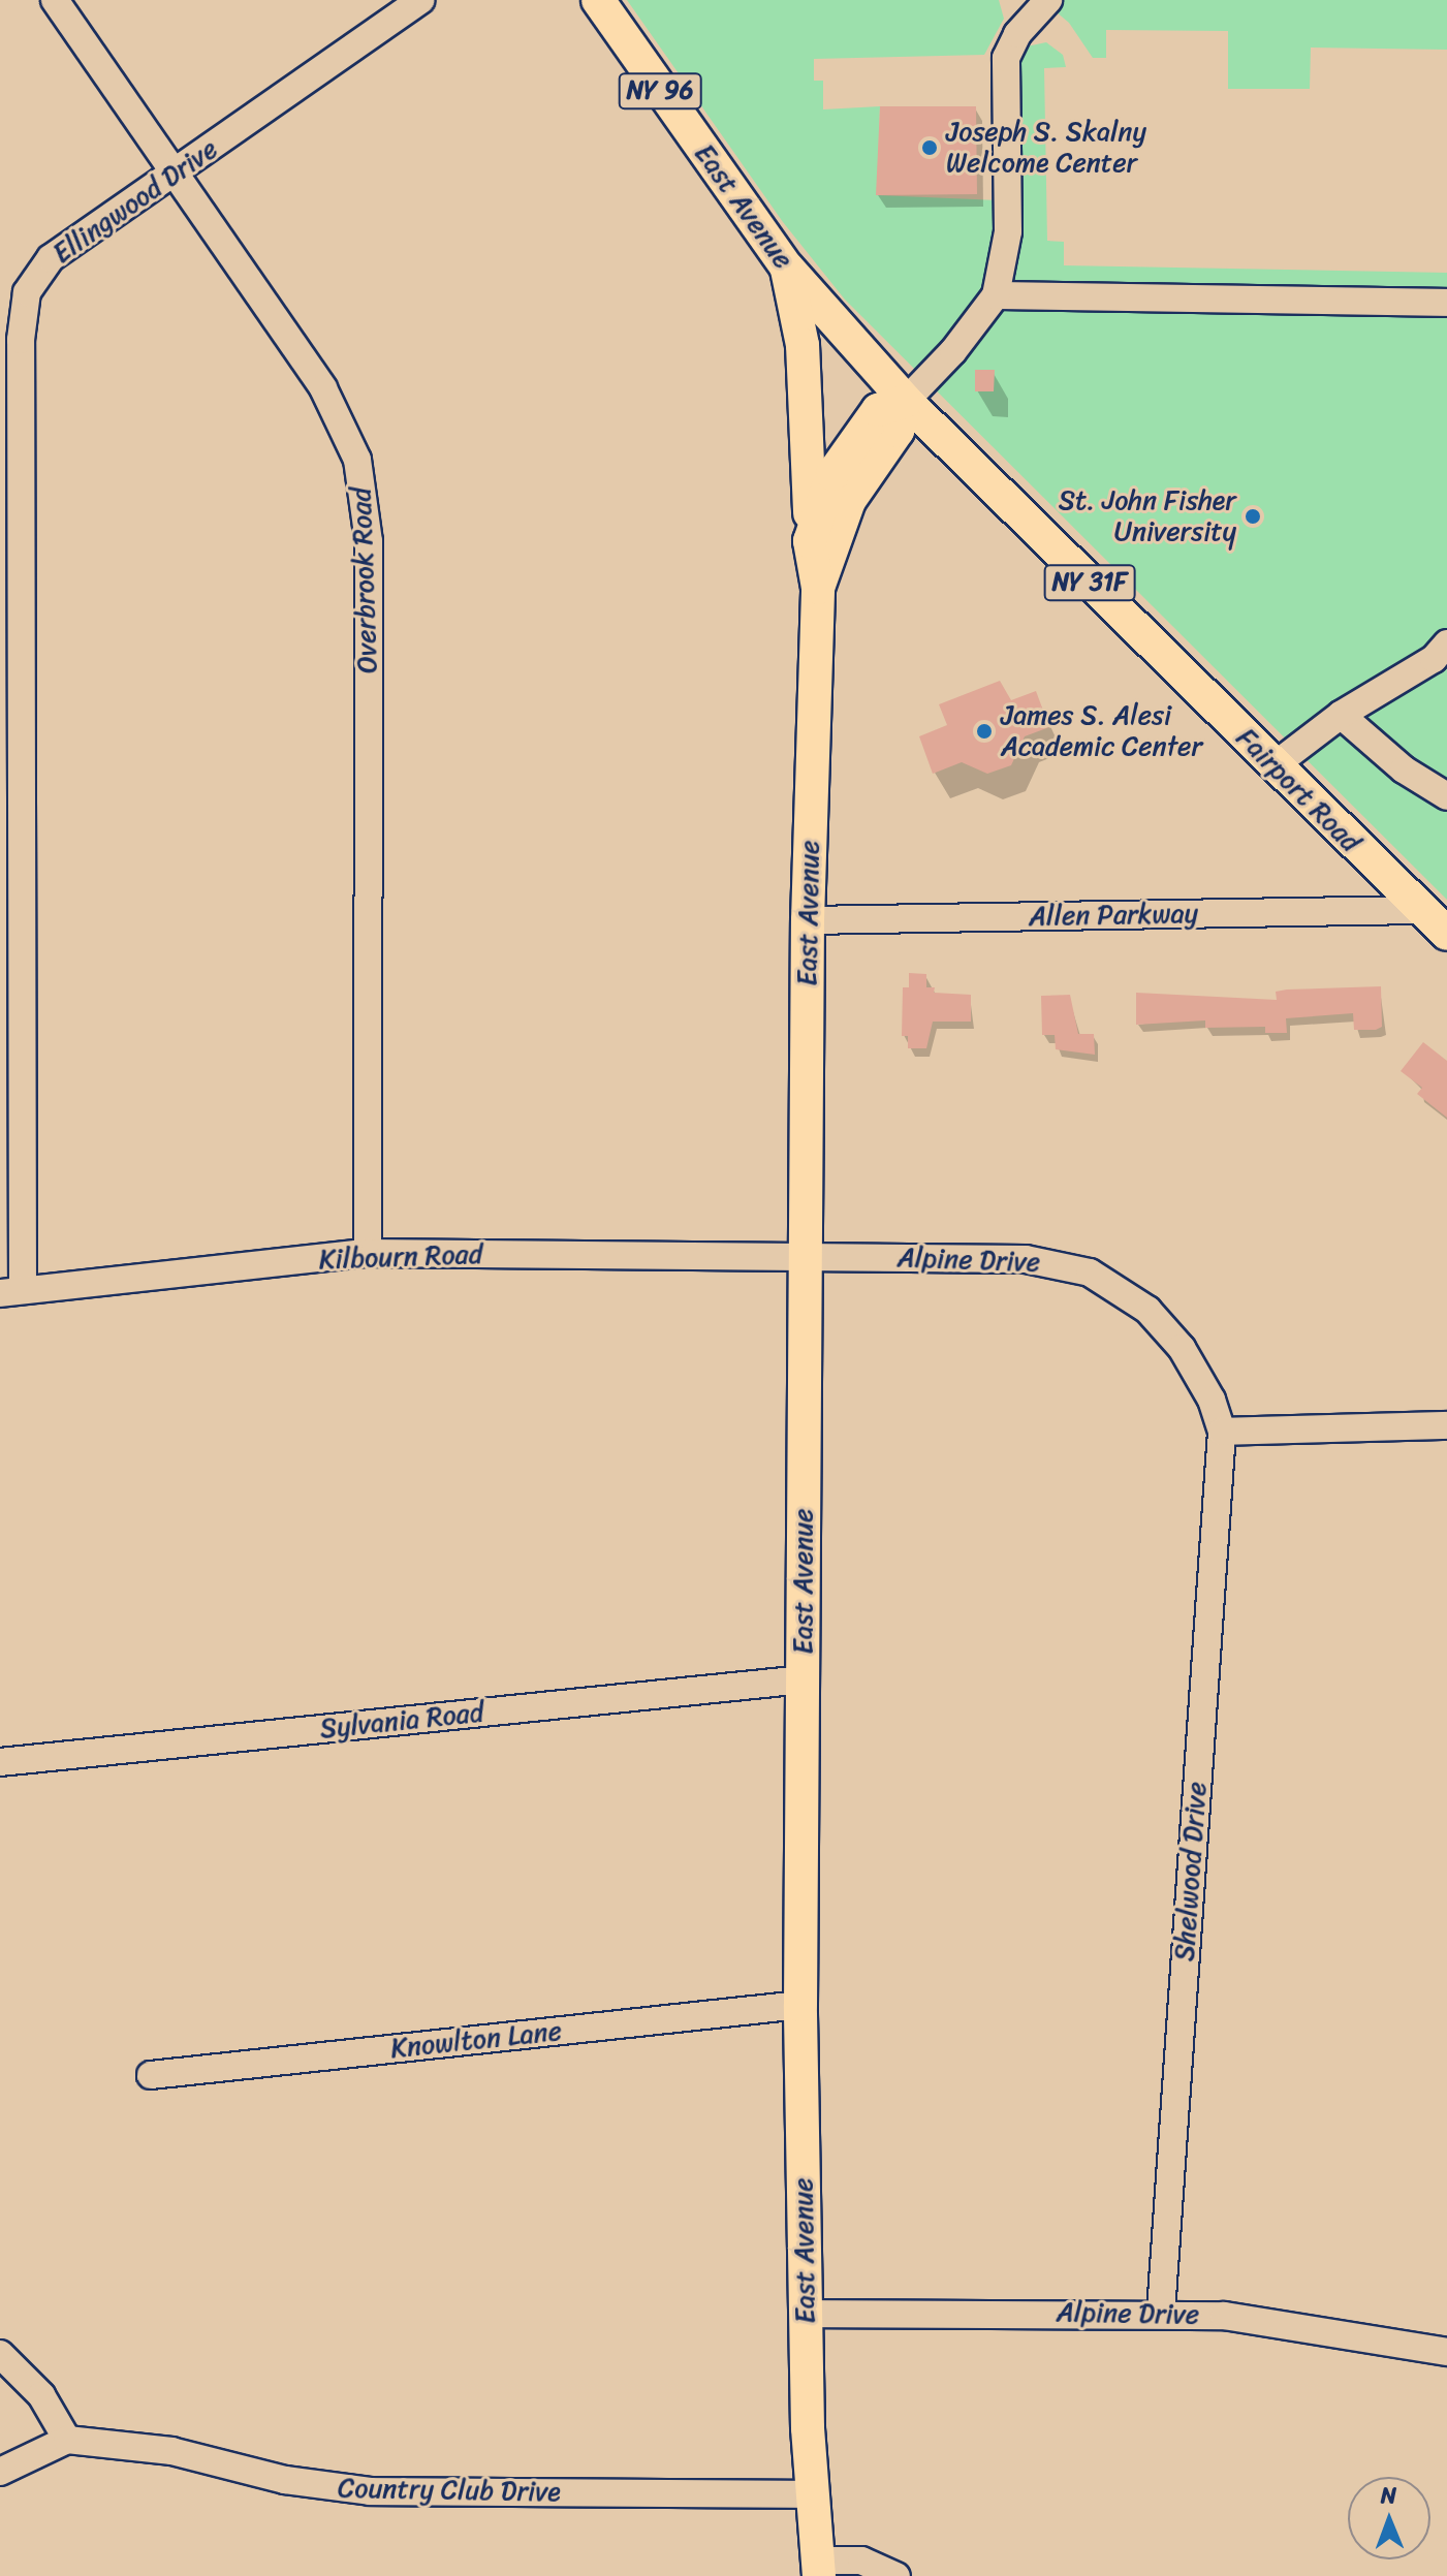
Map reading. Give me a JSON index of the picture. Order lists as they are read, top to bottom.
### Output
{
  "streets": {
    "main road": [
      "NY 96",
      "East Avenue",
      "NY 31F",
      "Fairport Road"
    ],
    "street": [
      "Ellingwood Drive",
      "Overbrook Road",
      "Allen Parkway",
      "Kilbourn Road",
      "Alpine Drive",
      "Sylvania Road",
      "Shelwood Drive",
      "Knowlton Lane",
      "Country Club Drive"
    ]
  },
  "crossings": [
    ["NY 96", "East Avenue"],
    ["Ellingwood Drive", "Overbrook Road"],
    ["Ellingwood Drive", "Kilbourn Road"],
    ["East Avenue", "Fairport Road"],
    ["East Avenue", "Allen Parkway"],
    ["East Avenue", "Kilbourn Road"],
    ["East Avenue", "Alpine Drive"],
    ["East Avenue", "Sylvania Road"],
    ["East Avenue", "Knowlton Lane"],
    ["East Avenue", "Country Club Drive"],
    ["Overbrook Road", "Kilbourn Road"],
    ["Fairport Road", "Allen Parkway"],
    ["Kilbourn Road", "Alpine Drive"],
    ["Alpine Drive", "Shelwood Drive"]
  ],
  "places": ["Joseph S. Skalny Welcome Center", "St. John Fisher University", "James S. Alesi Academic Center"],
  "north": "top"
}
